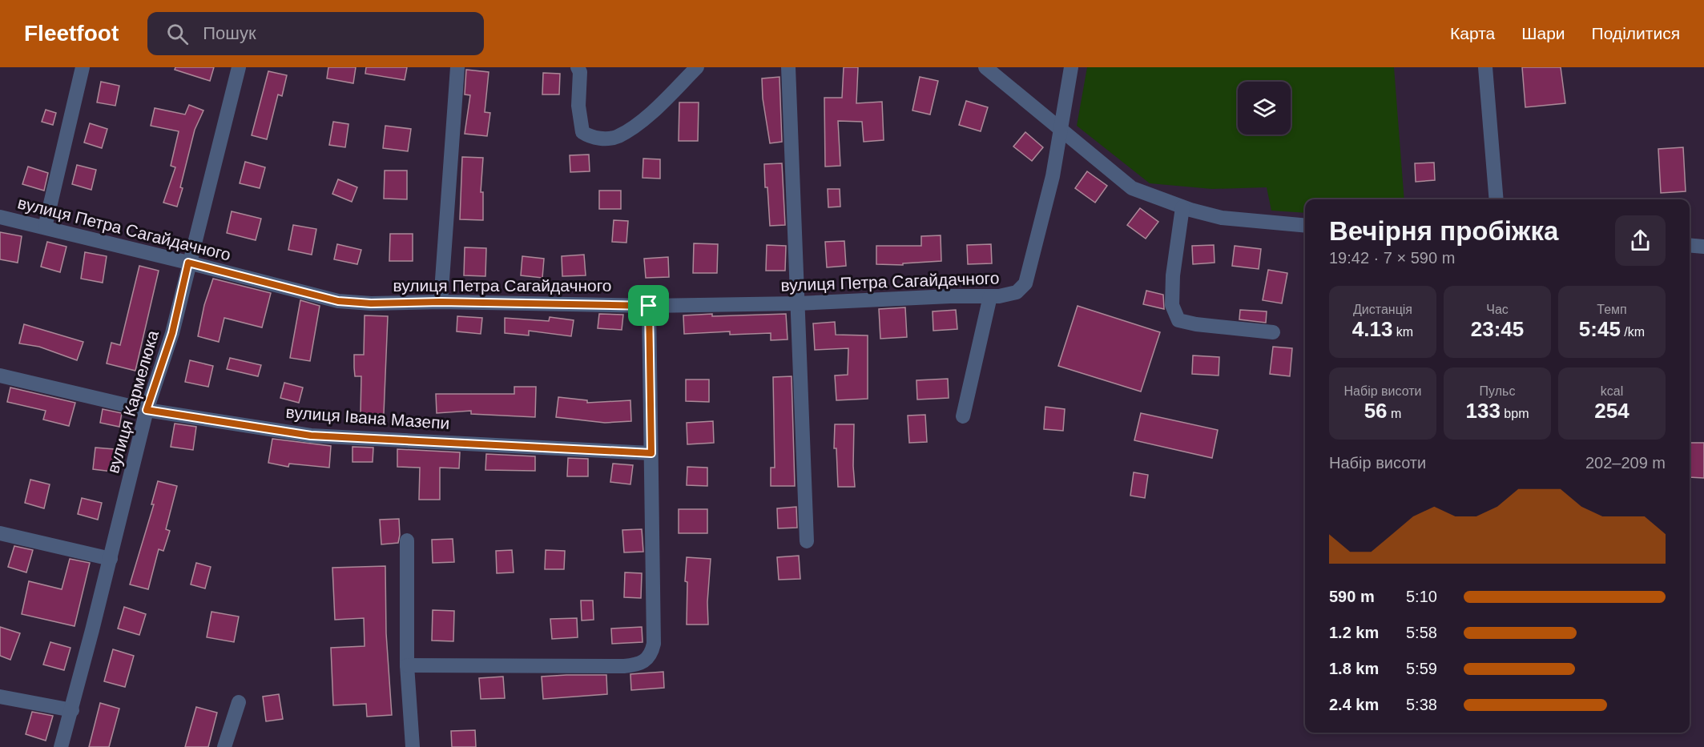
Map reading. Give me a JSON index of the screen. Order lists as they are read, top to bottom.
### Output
{
  "streets": {
    "street": ["вулиця Петра Сагайдачного", "вулиця Кармелюка", "вулиця Івана Мазепи"]
  },
  "crossings": [
    ["вулиця Петра Сагайдачного", "вулиця Кармелюка"],
    ["вулиця Кармелюка", "вулиця Івана Мазепи"]
  ],
  "page": {
    "header": "Fleetfoot",
    "search": "Пошук",
    "nav": ["Карта", "Шари", "Поділитися"],
    "heading": ["Вечірня пробіжка", "19:42 · 7 × 590 m"],
    "stats": [
      ["Дистанція", "4.13 km"],
      ["Час", "23:45"],
      ["Темп", "5:45 /km"],
      ["Набір висоти", "56 m"],
      ["Пульс", "133 bpm"],
      ["kcal", "254"]
    ],
    "chart": ["Набір висоти", "202–209 m"],
    "list": [
      {
        "name": "590 m",
        "note": "5:10"
      },
      {
        "name": "1.2 km",
        "note": "5:58"
      },
      {
        "name": "1.8 km",
        "note": "5:59"
      },
      {
        "name": "2.4 km",
        "note": "5:38"
      }
    ]
  }
}
